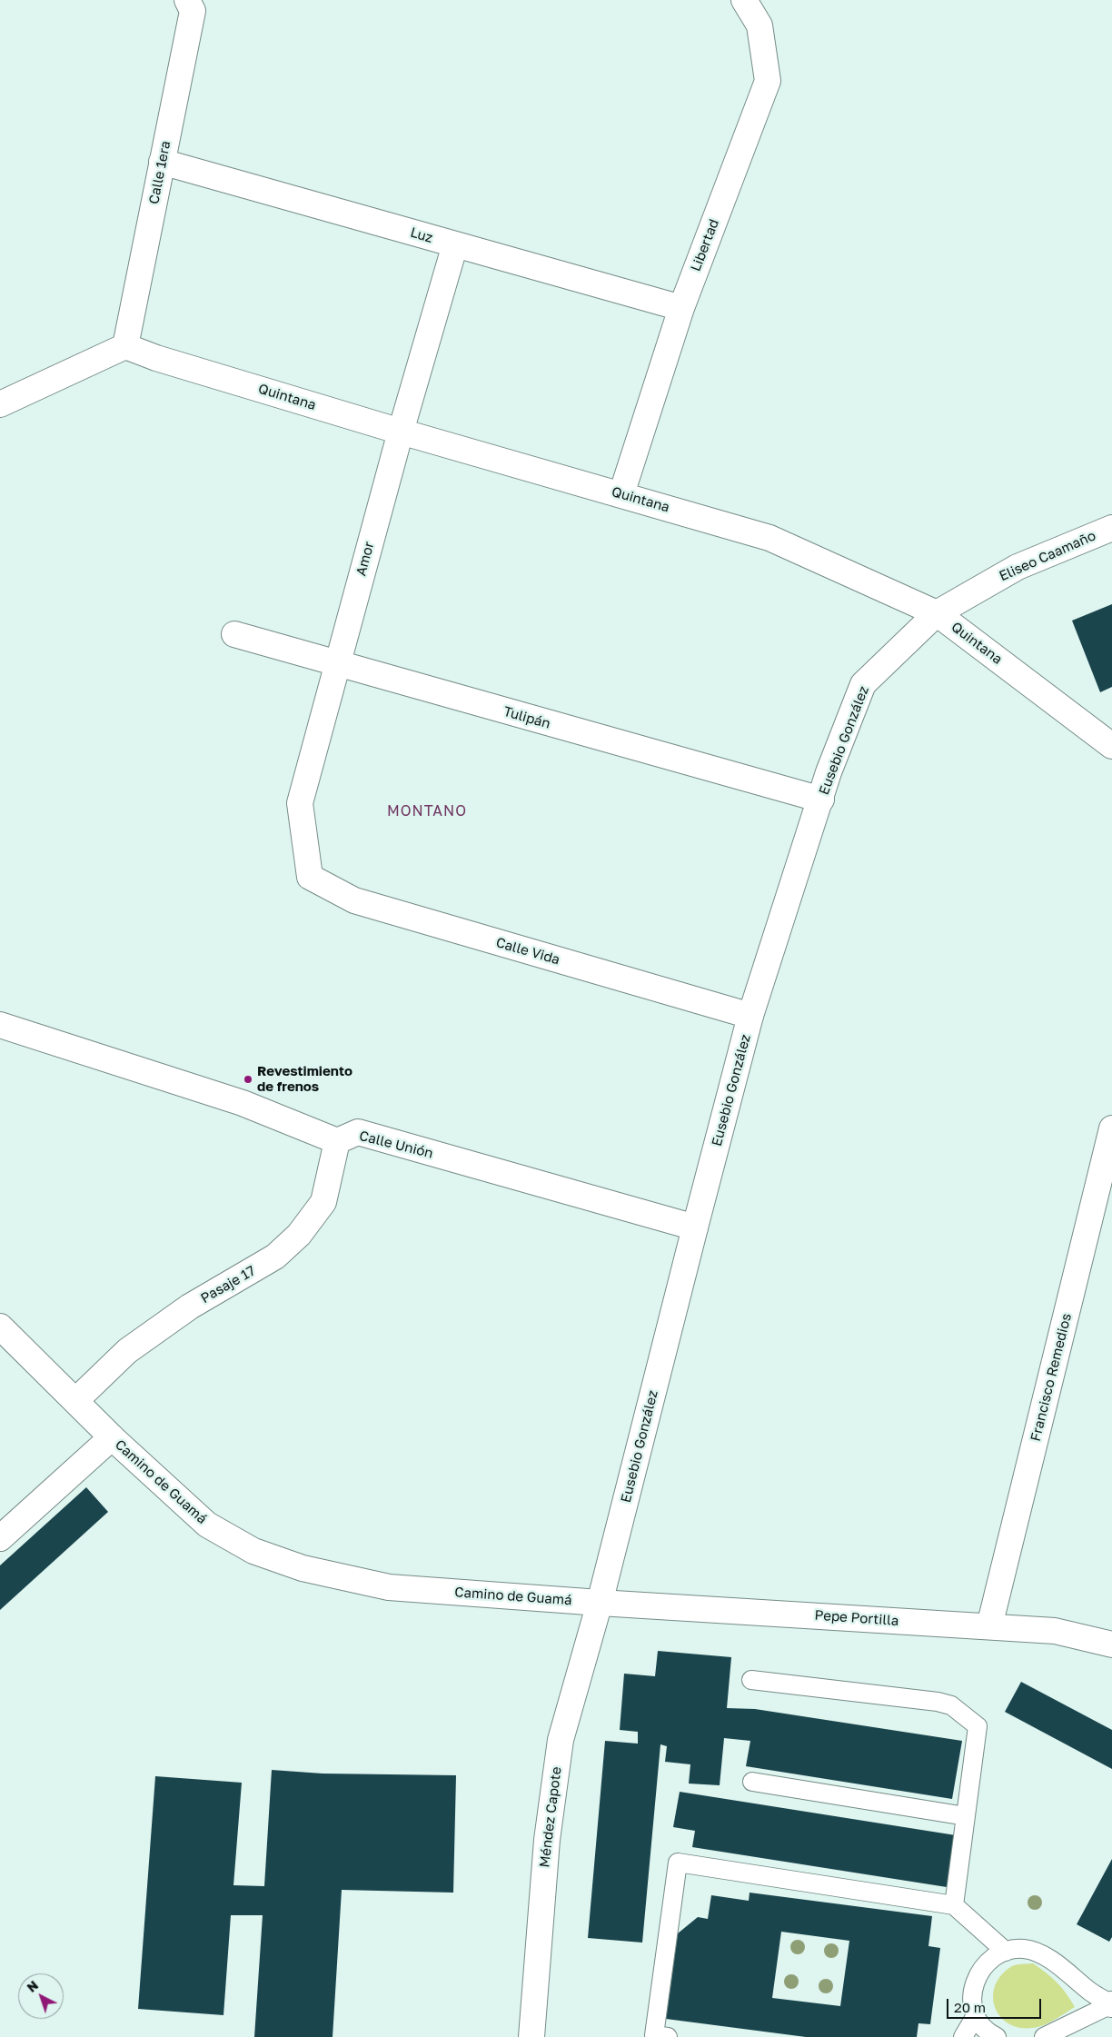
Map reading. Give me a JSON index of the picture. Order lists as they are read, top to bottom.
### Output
{
  "streets": {
    "street": [
      "Calle 1era",
      "Luz",
      "Libertad",
      "Quintana",
      "Eliseo Caamaño",
      "Amor",
      "Tulipán",
      "Eusebio González",
      "Calle Vida",
      "Calle Unión",
      "Pasaje 17",
      "Francisco Remedios",
      "Camino de Guamá",
      "Pepe Portilla",
      "Méndez Capote"
    ]
  },
  "crossings": [
    ["Calle 1era", "Luz"],
    ["Calle 1era", "Quintana"],
    ["Luz", "Libertad"],
    ["Luz", "Amor"],
    ["Libertad", "Quintana"],
    ["Quintana", "Eliseo Caamaño"],
    ["Quintana", "Amor"],
    ["Quintana", "Eusebio González"],
    ["Eliseo Caamaño", "Eusebio González"],
    ["Amor", "Tulipán"],
    ["Amor", "Calle Vida"],
    ["Tulipán", "Eusebio González"],
    ["Eusebio González", "Calle Vida"],
    ["Eusebio González", "Calle Unión"],
    ["Eusebio González", "Camino de Guamá"],
    ["Eusebio González", "Pepe Portilla"],
    ["Eusebio González", "Méndez Capote"],
    ["Calle Unión", "Pasaje 17"],
    ["Pasaje 17", "Camino de Guamá"],
    ["Francisco Remedios", "Pepe Portilla"],
    ["Camino de Guamá", "Pepe Portilla"],
    ["Camino de Guamá", "Méndez Capote"],
    ["Pepe Portilla", "Méndez Capote"]
  ],
  "districts": ["MONTANO"],
  "places": ["Revestimiento de frenos"],
  "scale_bar": "20 m",
  "north": "top left"
}
